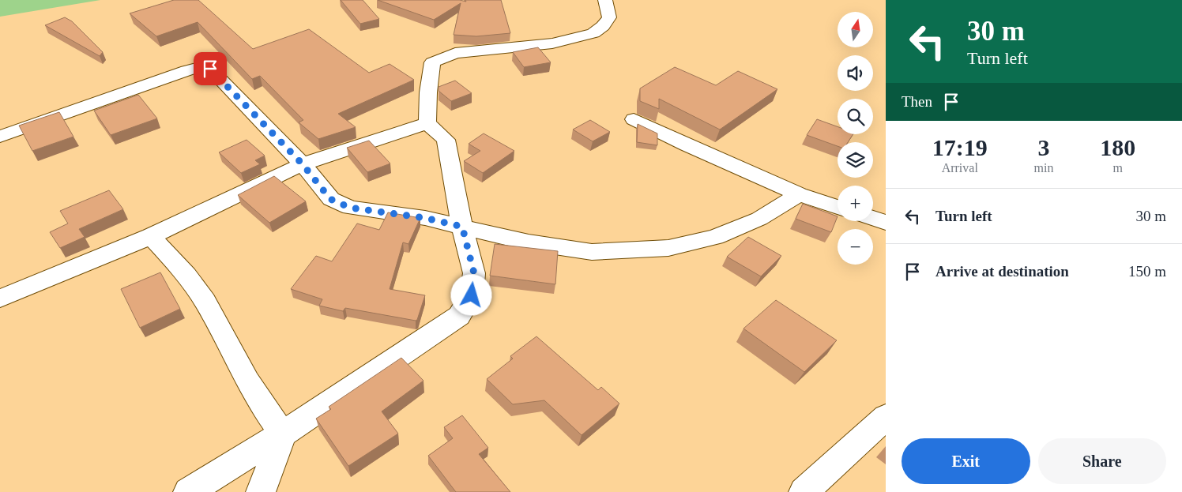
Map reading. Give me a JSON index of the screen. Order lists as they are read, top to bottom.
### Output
{
  "north": "top",
  "page": {
    "turn": ["30 m", "Turn left"],
    "map_buttons": ["+", "−"],
    "then": "Then",
    "eta": [
      "17:19",
      "Arrival",
      "3",
      "min",
      "180",
      "m"
    ],
    "list": [
      {
        "name": "Turn left",
        "value": "30 m"
      },
      {
        "name": "Arrive at destination",
        "value": "150 m"
      }
    ],
    "buttons": ["Exit", "Share"]
  }
}
